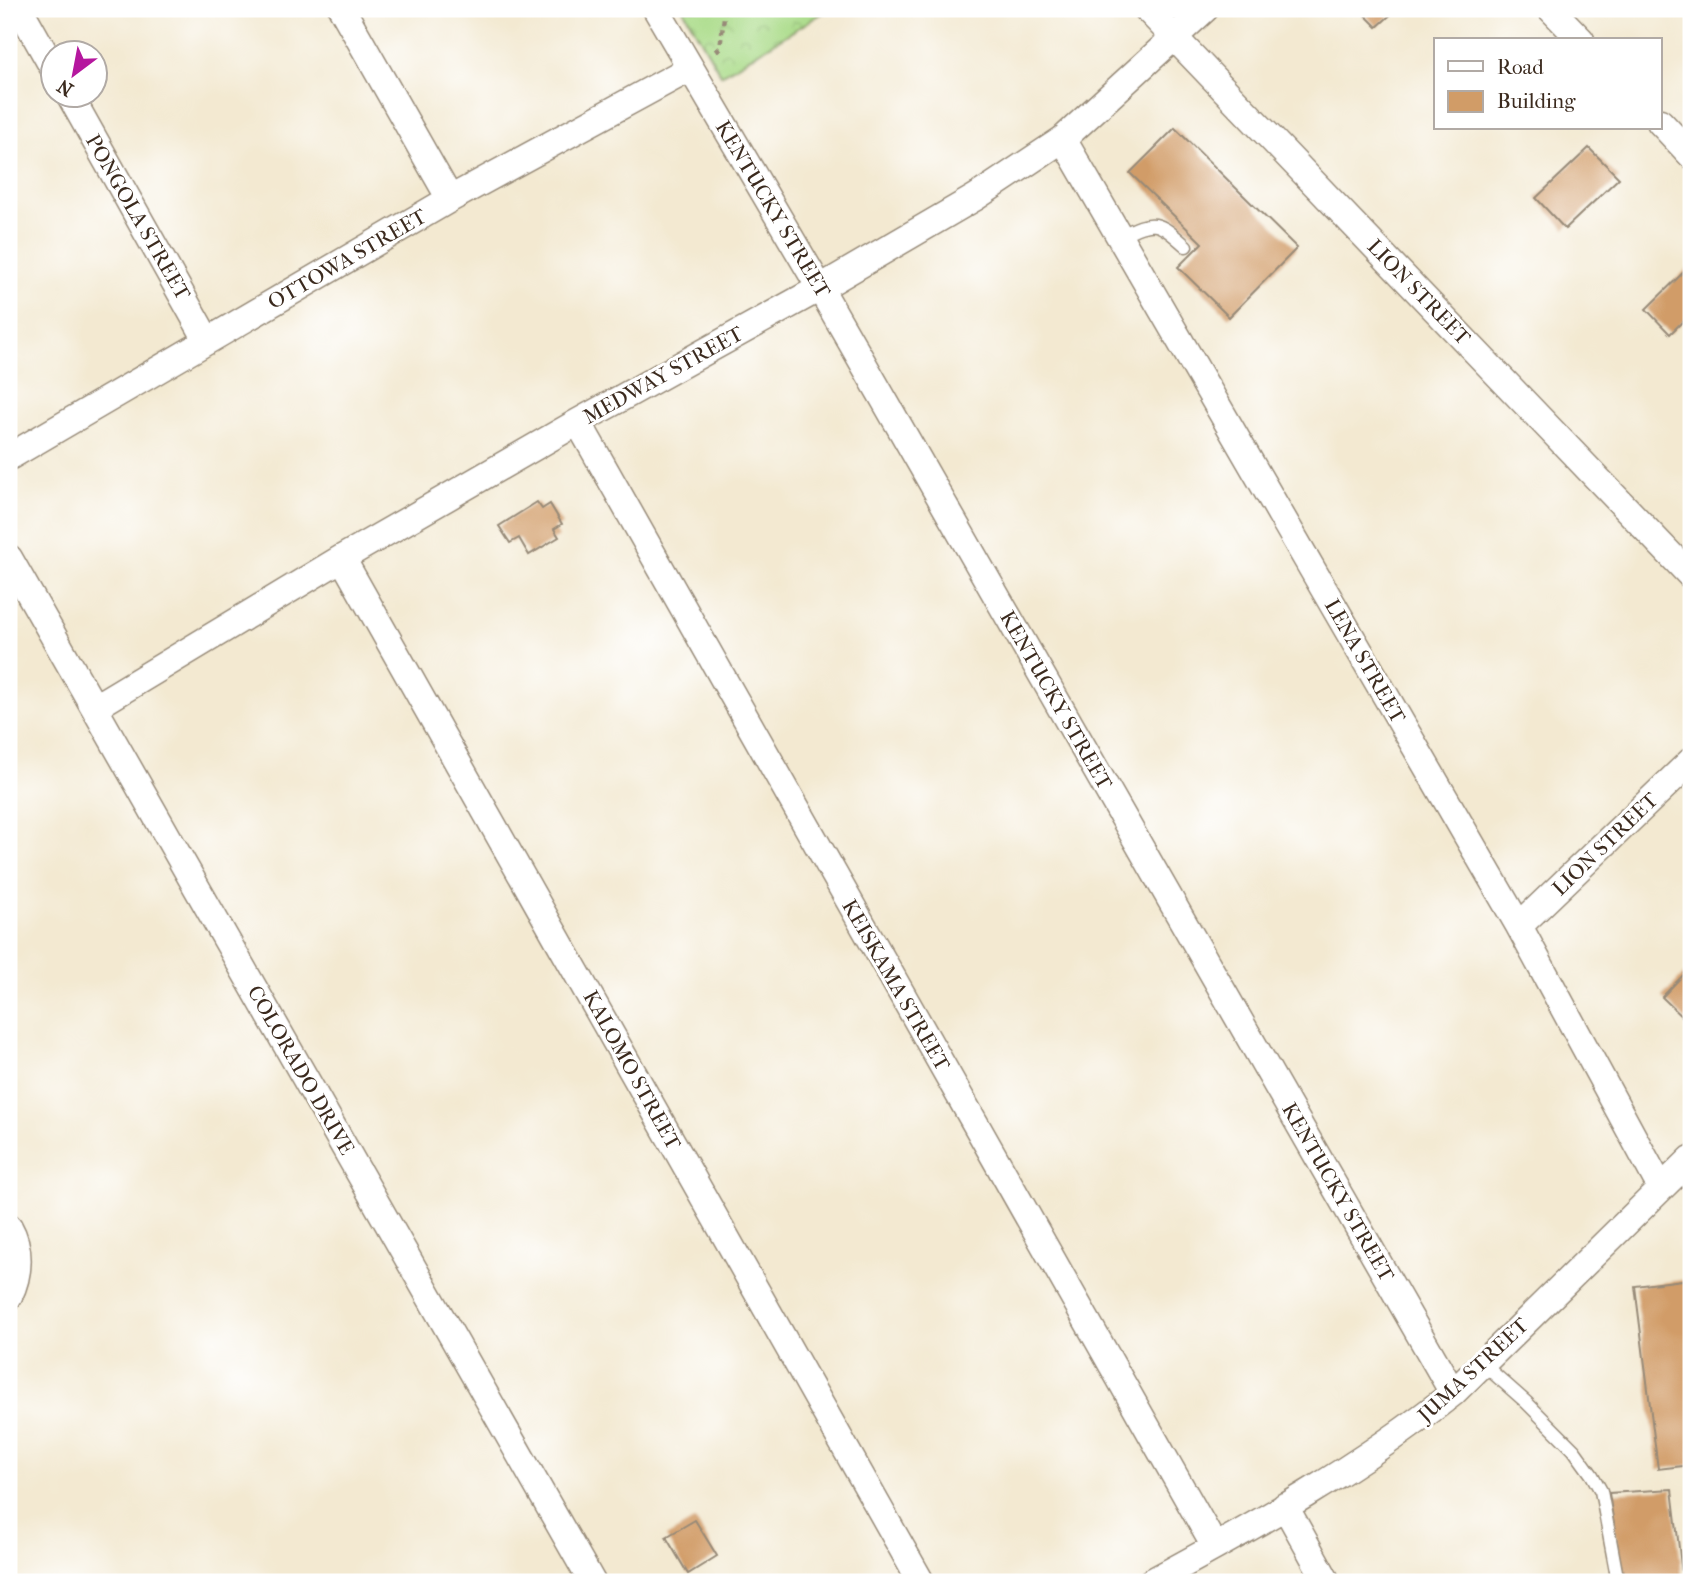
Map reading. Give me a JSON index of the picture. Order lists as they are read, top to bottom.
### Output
{
  "streets": {
    "street": [
      "KENTUCKY STREET",
      "PONGOLA STREET",
      "OTTOWA STREET",
      "LION STREET",
      "MEDWAY STREET",
      "LENA STREET",
      "KEISKAMA STREET",
      "COLORADO DRIVE",
      "KALOMO STREET",
      "JUMA STREET"
    ]
  },
  "crossings": [
    ["KENTUCKY STREET", "OTTOWA STREET"],
    ["KENTUCKY STREET", "MEDWAY STREET"],
    ["KENTUCKY STREET", "JUMA STREET"],
    ["PONGOLA STREET", "OTTOWA STREET"],
    ["LION STREET", "MEDWAY STREET"],
    ["LION STREET", "LENA STREET"],
    ["MEDWAY STREET", "LENA STREET"],
    ["MEDWAY STREET", "KEISKAMA STREET"],
    ["MEDWAY STREET", "COLORADO DRIVE"],
    ["MEDWAY STREET", "KALOMO STREET"],
    ["LENA STREET", "JUMA STREET"],
    ["KEISKAMA STREET", "JUMA STREET"]
  ],
  "legend": ["Road", "Building"],
  "north": "bottom left"
}
